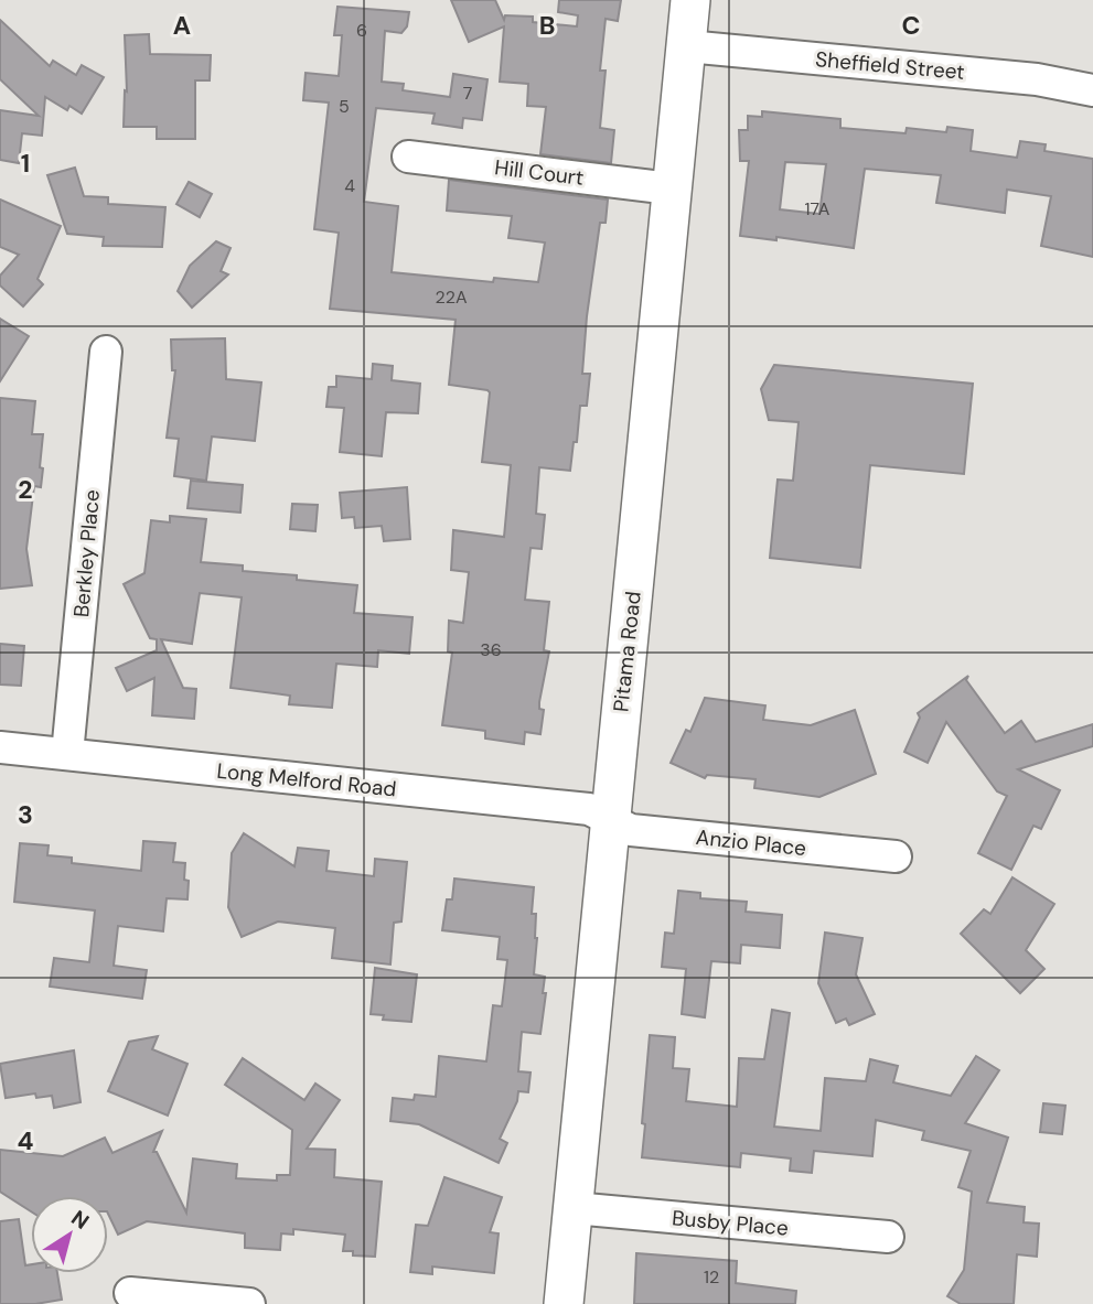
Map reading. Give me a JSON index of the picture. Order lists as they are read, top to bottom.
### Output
{
  "streets": {
    "street": [
      "Sheffield Street",
      "Hill Court",
      "Berkley Place",
      "Pitama Road",
      "Long Melford Road",
      "Anzio Place",
      "Busby Place"
    ]
  },
  "crossings": [
    ["Sheffield Street", "Pitama Road"],
    ["Hill Court", "Pitama Road"],
    ["Berkley Place", "Long Melford Road"],
    ["Pitama Road", "Long Melford Road"],
    ["Pitama Road", "Anzio Place"],
    ["Pitama Road", "Busby Place"],
    ["Long Melford Road", "Anzio Place"]
  ],
  "house_numbers": [
    "6",
    "7",
    "5",
    "4",
    "17A",
    "22A",
    "36",
    "12"
  ],
  "north": "top right",
  "grid": {
    "columns": ["A", "B", "C"],
    "rows": [
      "1",
      "2",
      "3",
      "4"
    ]
  }
}
